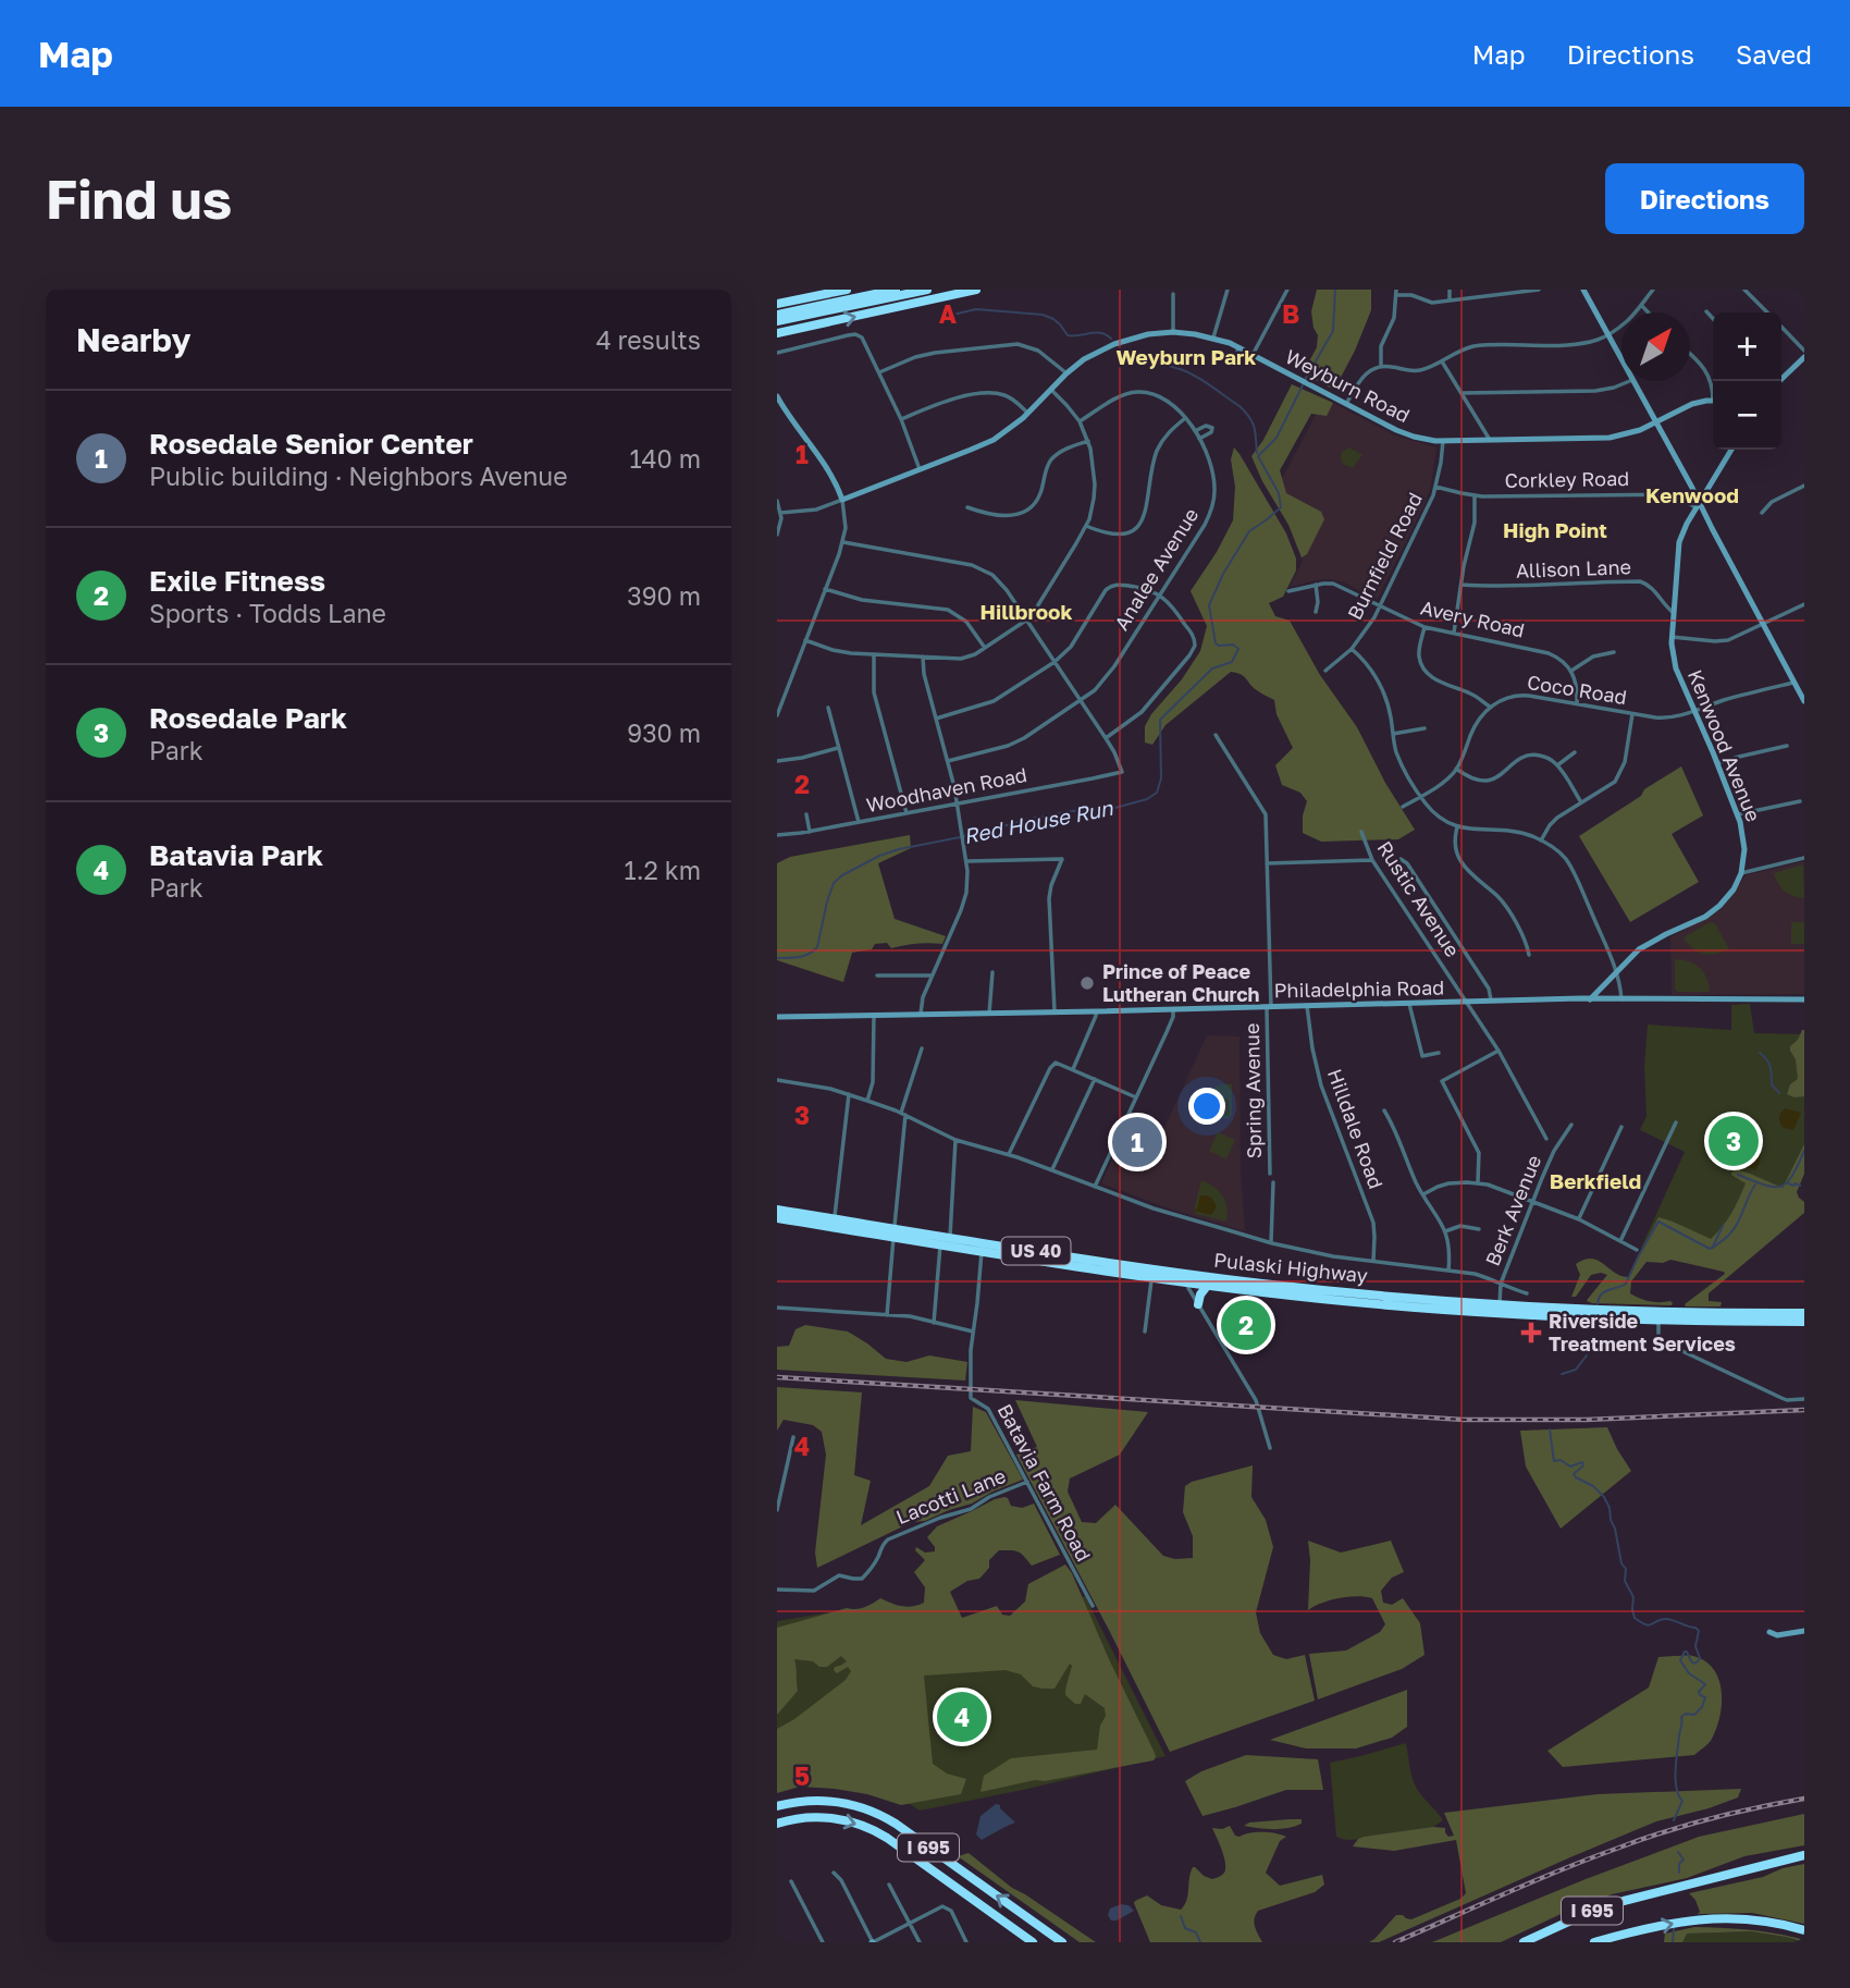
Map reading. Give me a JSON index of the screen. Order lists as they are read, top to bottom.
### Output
{
  "streets": {
    "highway": ["US 40", "Pulaski Highway", "I 695"],
    "street": [
      "Weyburn Road",
      "Corkley Road",
      "Burnfield Road",
      "Analee Avenue",
      "Allison Lane",
      "Avery Road",
      "Coco Road",
      "Kenwood Avenue",
      "Woodhaven Road",
      "Rustic Avenue",
      "Philadelphia Road",
      "Spring Avenue",
      "Hilldale Road",
      "Berk Avenue",
      "Batavia Farm Road",
      "Lacotti Lane"
    ]
  },
  "crossings": [
    ["Weyburn Road", "Burnfield Road"],
    ["Corkley Road", "Burnfield Road"],
    ["Corkley Road", "Kenwood Avenue"],
    ["Burnfield Road", "Avery Road"],
    ["Allison Lane", "Kenwood Avenue"],
    ["Coco Road", "Kenwood Avenue"],
    ["Kenwood Avenue", "Philadelphia Road"],
    ["Rustic Avenue", "Philadelphia Road"],
    ["Philadelphia Road", "Spring Avenue"],
    ["Philadelphia Road", "Hilldale Road"],
    ["Berk Avenue", "Pulaski Highway"],
    ["Pulaski Highway", "Batavia Farm Road"],
    ["Batavia Farm Road", "Lacotti Lane"]
  ],
  "districts": [
    "Weyburn Park",
    "Kenwood",
    "High Point",
    "Hillbrook",
    "Berkfield"
  ],
  "water": ["Red House Run"],
  "places": {
    "other": ["Prince of Peace Lutheran Church"],
    "health": ["Riverside Treatment Services"]
  },
  "north": "top right",
  "page": {
    "header": "Map",
    "nav": ["Map", "Directions", "Saved"],
    "buttons": "Directions",
    "title": "Find us",
    "heading": ["Nearby", "4 results"],
    "map_buttons": ["+", "−"],
    "list": [
      {
        "mark": "1",
        "name": "Rosedale Senior Center",
        "note": "Public building · Neighbors Avenue",
        "value": "140 m"
      },
      {
        "mark": "2",
        "name": "Exile Fitness",
        "note": "Sports · Todds Lane",
        "value": "390 m"
      },
      {
        "mark": "3",
        "name": "Rosedale Park",
        "note": "Park",
        "value": "930 m"
      },
      {
        "mark": "4",
        "name": "Batavia Park",
        "note": "Park",
        "value": "1.2 km"
      }
    ],
    "pins": [
      "3",
      "1",
      "2",
      "4"
    ]
  },
  "grid": {
    "columns": ["A", "B"],
    "rows": [
      "1",
      "2",
      "3",
      "4",
      "5"
    ]
  }
}
